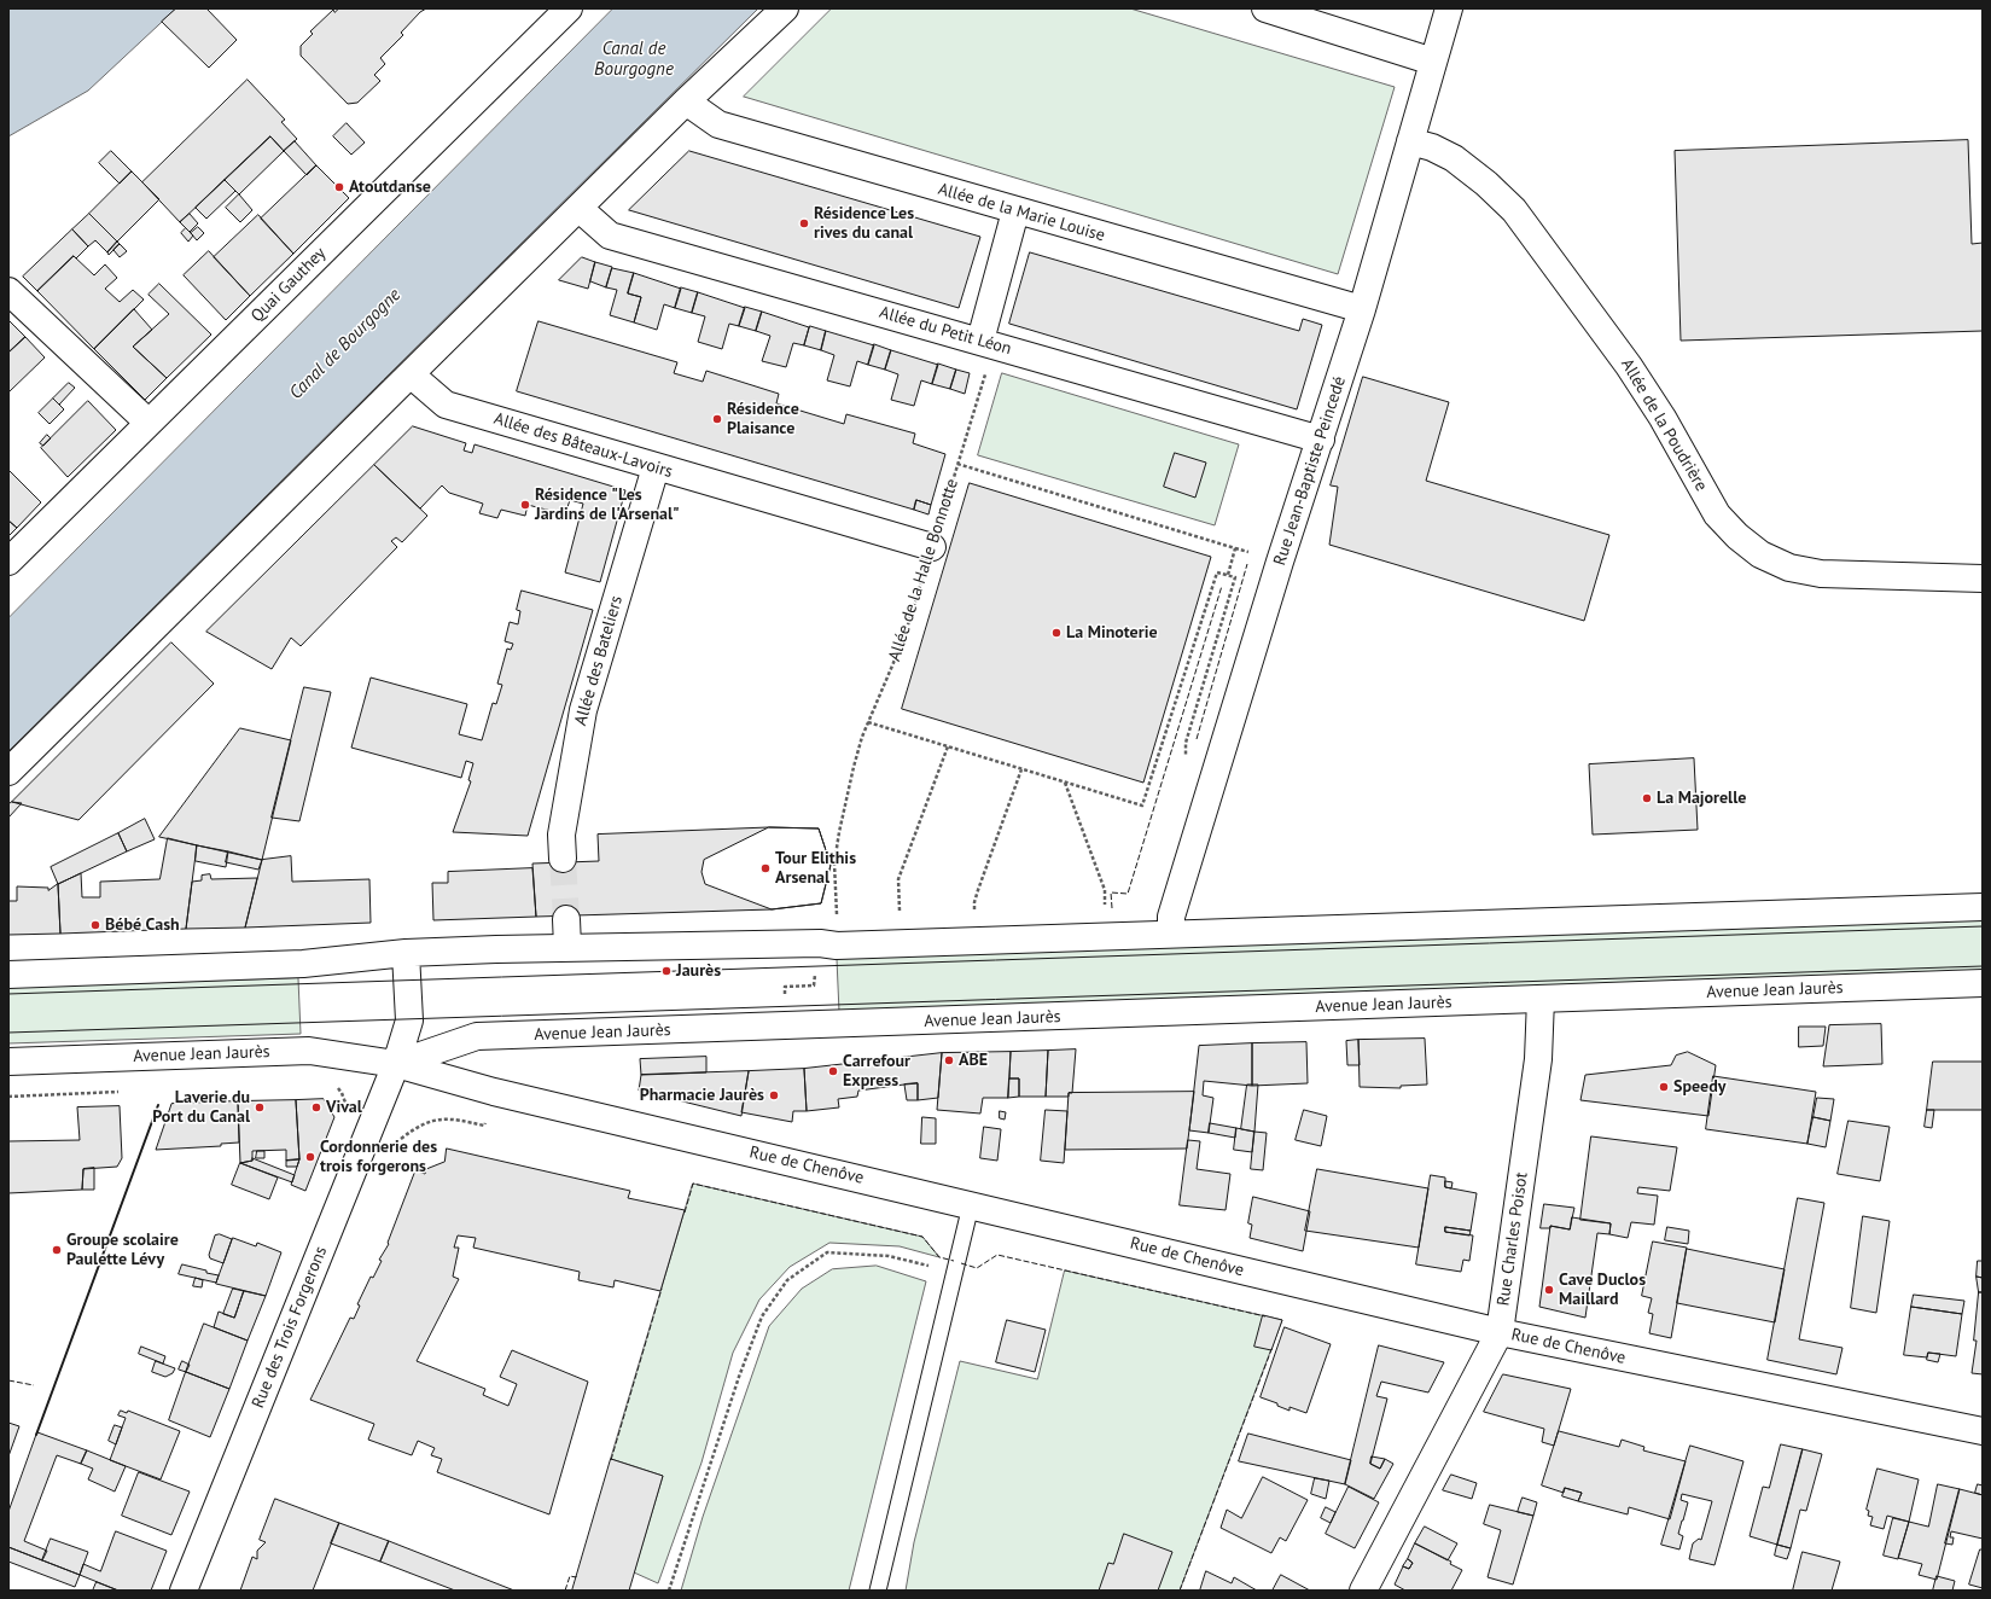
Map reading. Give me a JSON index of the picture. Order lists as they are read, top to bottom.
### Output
{
  "streets": {
    "street": [
      "Allée de la Marie Louise",
      "Quai Gauthey",
      "Allée du Petit Léon",
      "Allée de la Poudrière",
      "Allée des Bâteaux-Lavoirs",
      "Rue Jean-Baptiste Peincedé",
      "Allée des Bateliers",
      "Avenue Jean Jaurès",
      "Rue de Chenôve",
      "Rue Charles Poisot",
      "Rue des Trois Forgerons"
    ],
    "path": ["Allée de la Halle Bonnotte"]
  },
  "crossings": [
    ["Allée de la Marie Louise", "Rue Jean-Baptiste Peincedé"],
    ["Allée du Petit Léon", "Rue Jean-Baptiste Peincedé"],
    ["Allée du Petit Léon", "Allée de la Halle Bonnotte"],
    ["Allée de la Poudrière", "Rue Jean-Baptiste Peincedé"],
    ["Allée des Bâteaux-Lavoirs", "Allée de la Halle Bonnotte"],
    ["Allée des Bâteaux-Lavoirs", "Allée des Bateliers"],
    ["Allée de la Halle Bonnotte", "Avenue Jean Jaurès"],
    ["Avenue Jean Jaurès", "Rue de Chenôve"],
    ["Avenue Jean Jaurès", "Rue Charles Poisot"],
    ["Avenue Jean Jaurès", "Rue des Trois Forgerons"],
    ["Rue de Chenôve", "Rue Charles Poisot"],
    ["Rue de Chenôve", "Rue des Trois Forgerons"]
  ],
  "water": ["Canal de Bourgogne"],
  "places": [
    "Atoutdanse",
    "Résidence Les rives du canal",
    "Résidence Plaisance",
    "Résidence \"Les Jardins de l'Arsenal\"",
    "La Minoterie",
    "La Majorelle",
    "Tour Elithis Arsenal",
    "Bébé Cash",
    "Jaurès",
    "ABE",
    "Carrefour Express",
    "Speedy",
    "Pharmacie Jaurès",
    "Laverie du Port du Canal",
    "Vival",
    "Cordonnerie des trois forgerons",
    "Groupe scolaire Paulette Lévy",
    "Cave Duclos Maillard"
  ]
}
